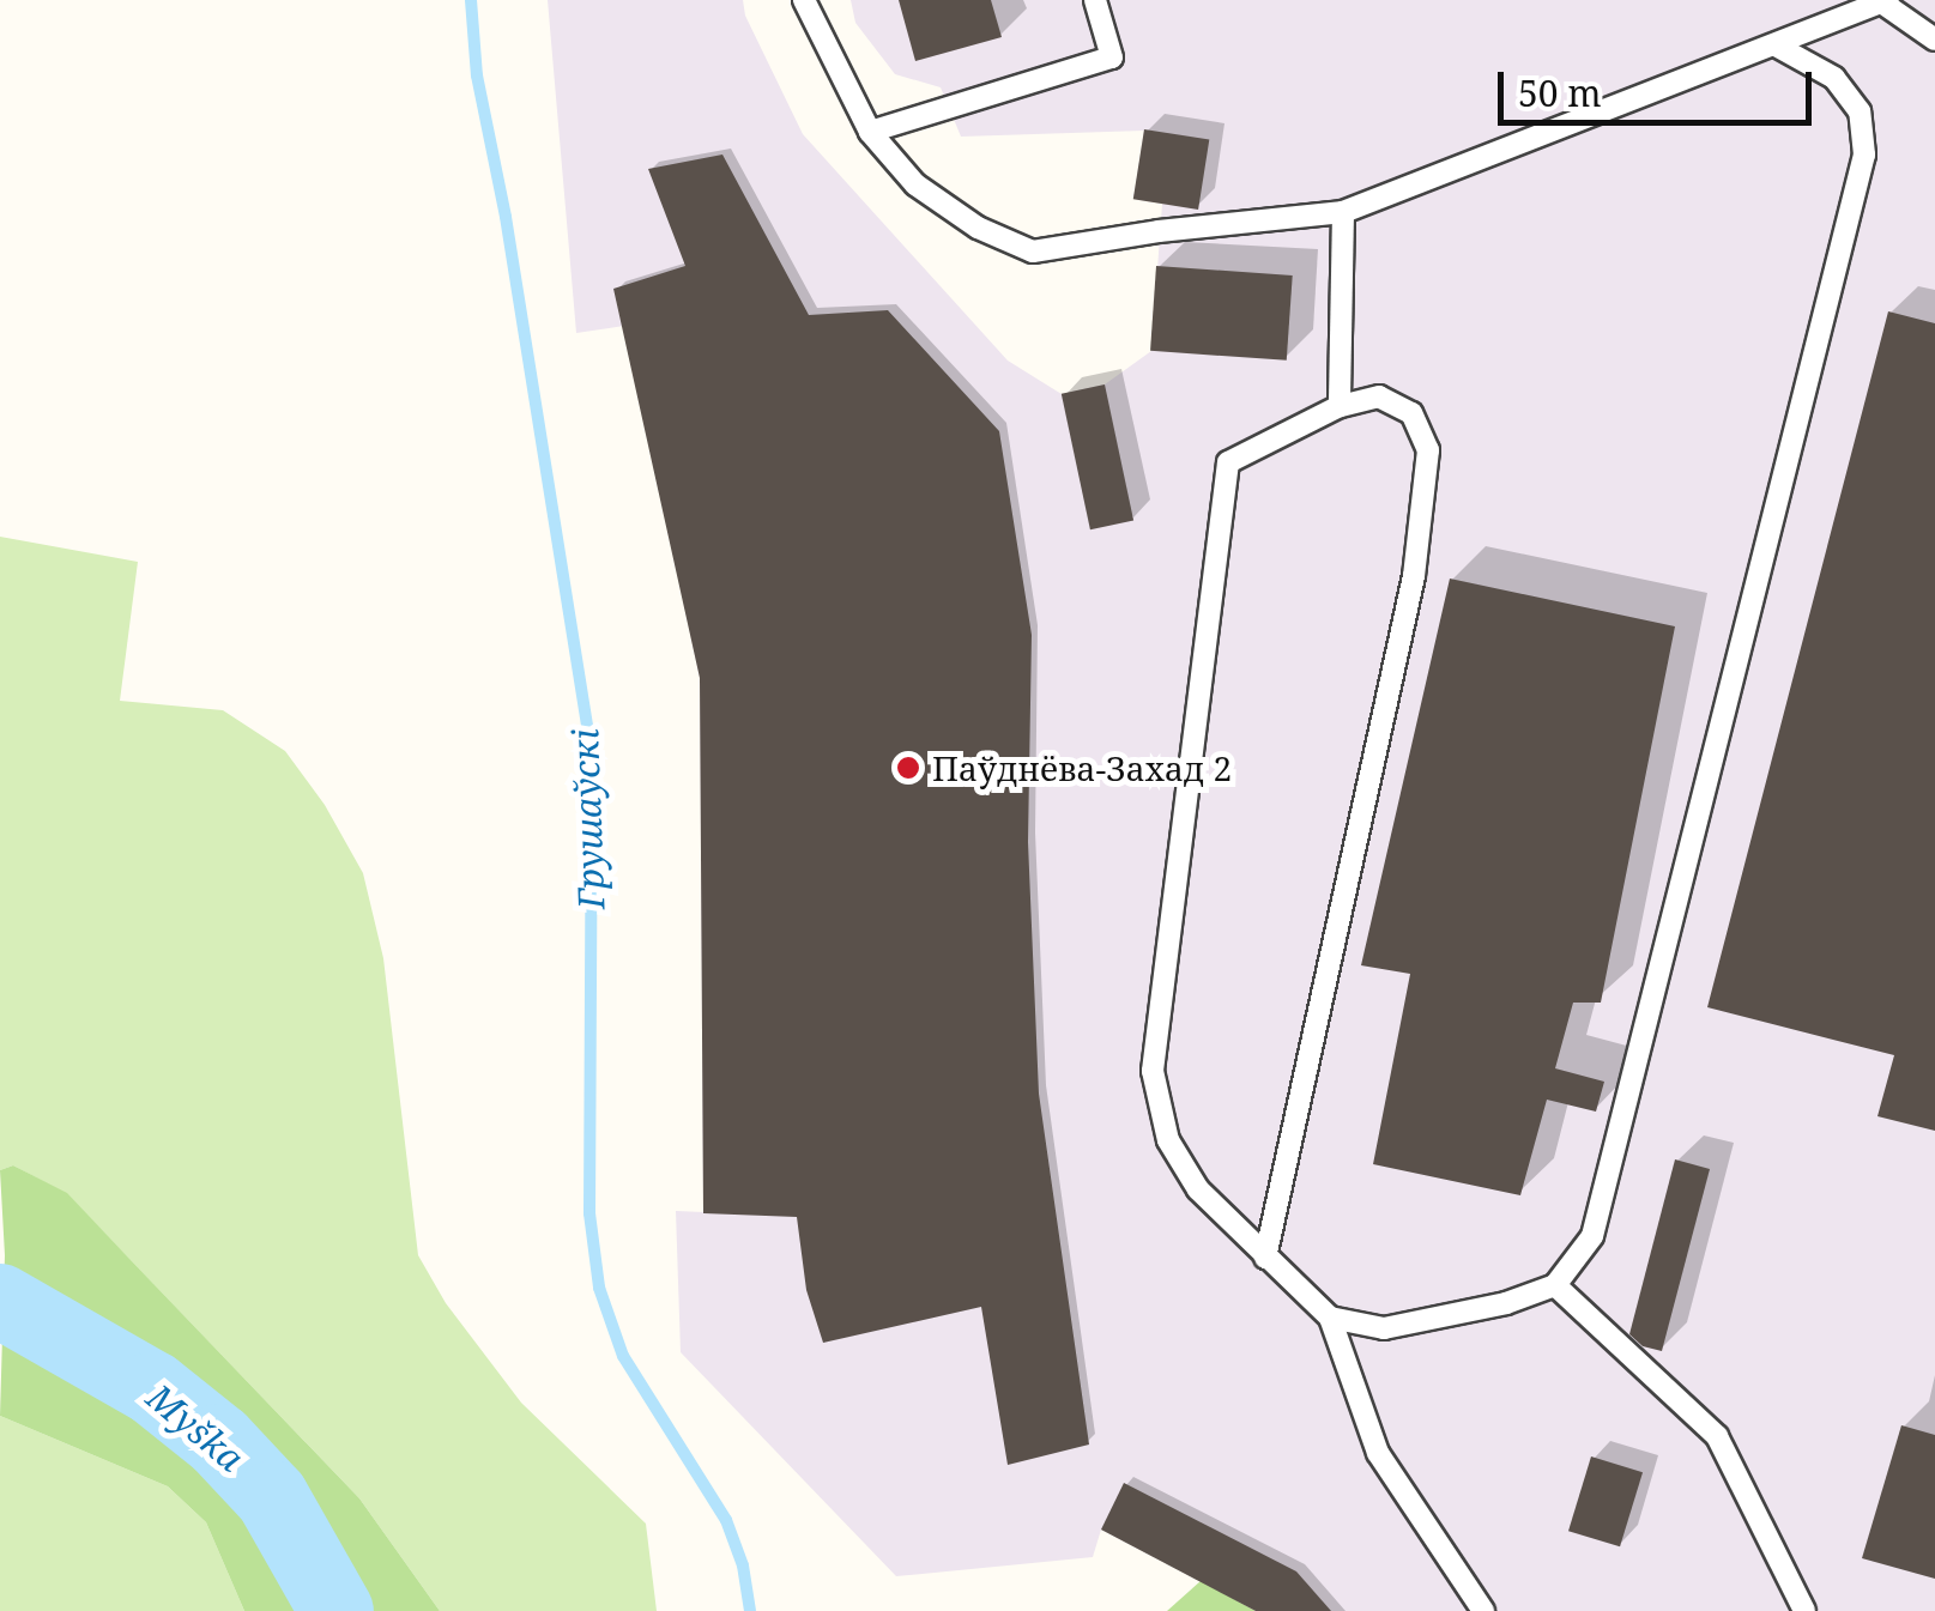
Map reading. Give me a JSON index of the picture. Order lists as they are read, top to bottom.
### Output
{
  "water": ["Грушаўскі", "Муška"],
  "places": ["Паўднёва-Захад 2"],
  "scale_bar": "50 m"
}
